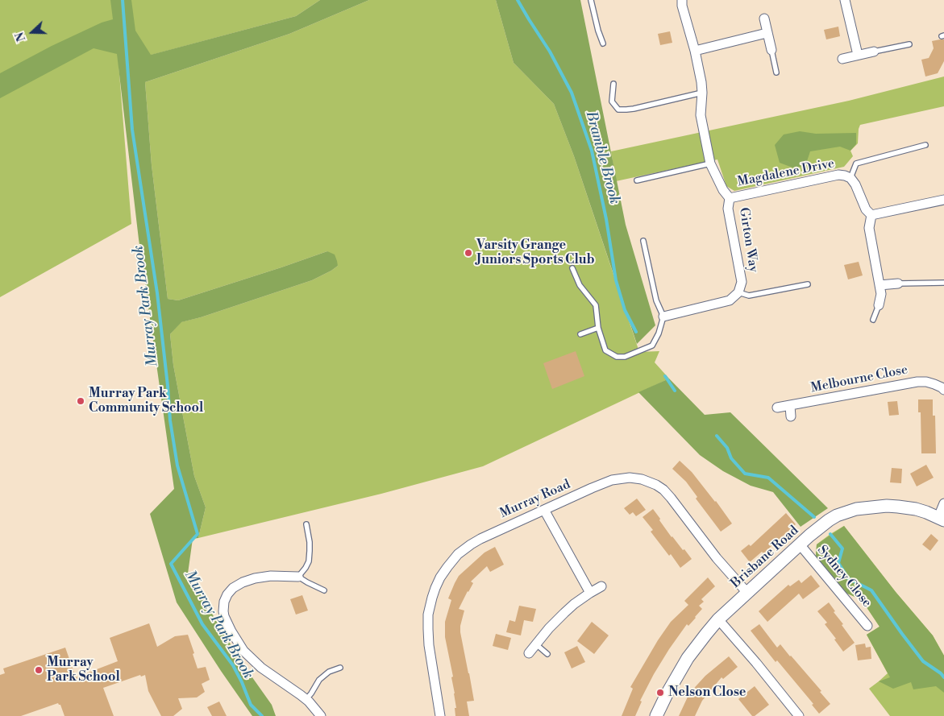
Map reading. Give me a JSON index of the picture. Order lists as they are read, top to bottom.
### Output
{
  "streets": {
    "street": [
      "Magdalene Drive",
      "Girton Way",
      "Melbourne Close",
      "Murray Road",
      "Brisbane Road",
      "Sydney Close"
    ]
  },
  "crossings": [
    ["Magdalene Drive", "Girton Way"],
    ["Murray Road", "Brisbane Road"],
    ["Brisbane Road", "Sydney Close"]
  ],
  "water": ["Bramble Brook", "Murray Park Brook"],
  "places": [
    "Varsity Grange Juniors Sports Club",
    "Murray Park Community School",
    "Murray Park School",
    "Nelson Close"
  ],
  "north": "left"
}
